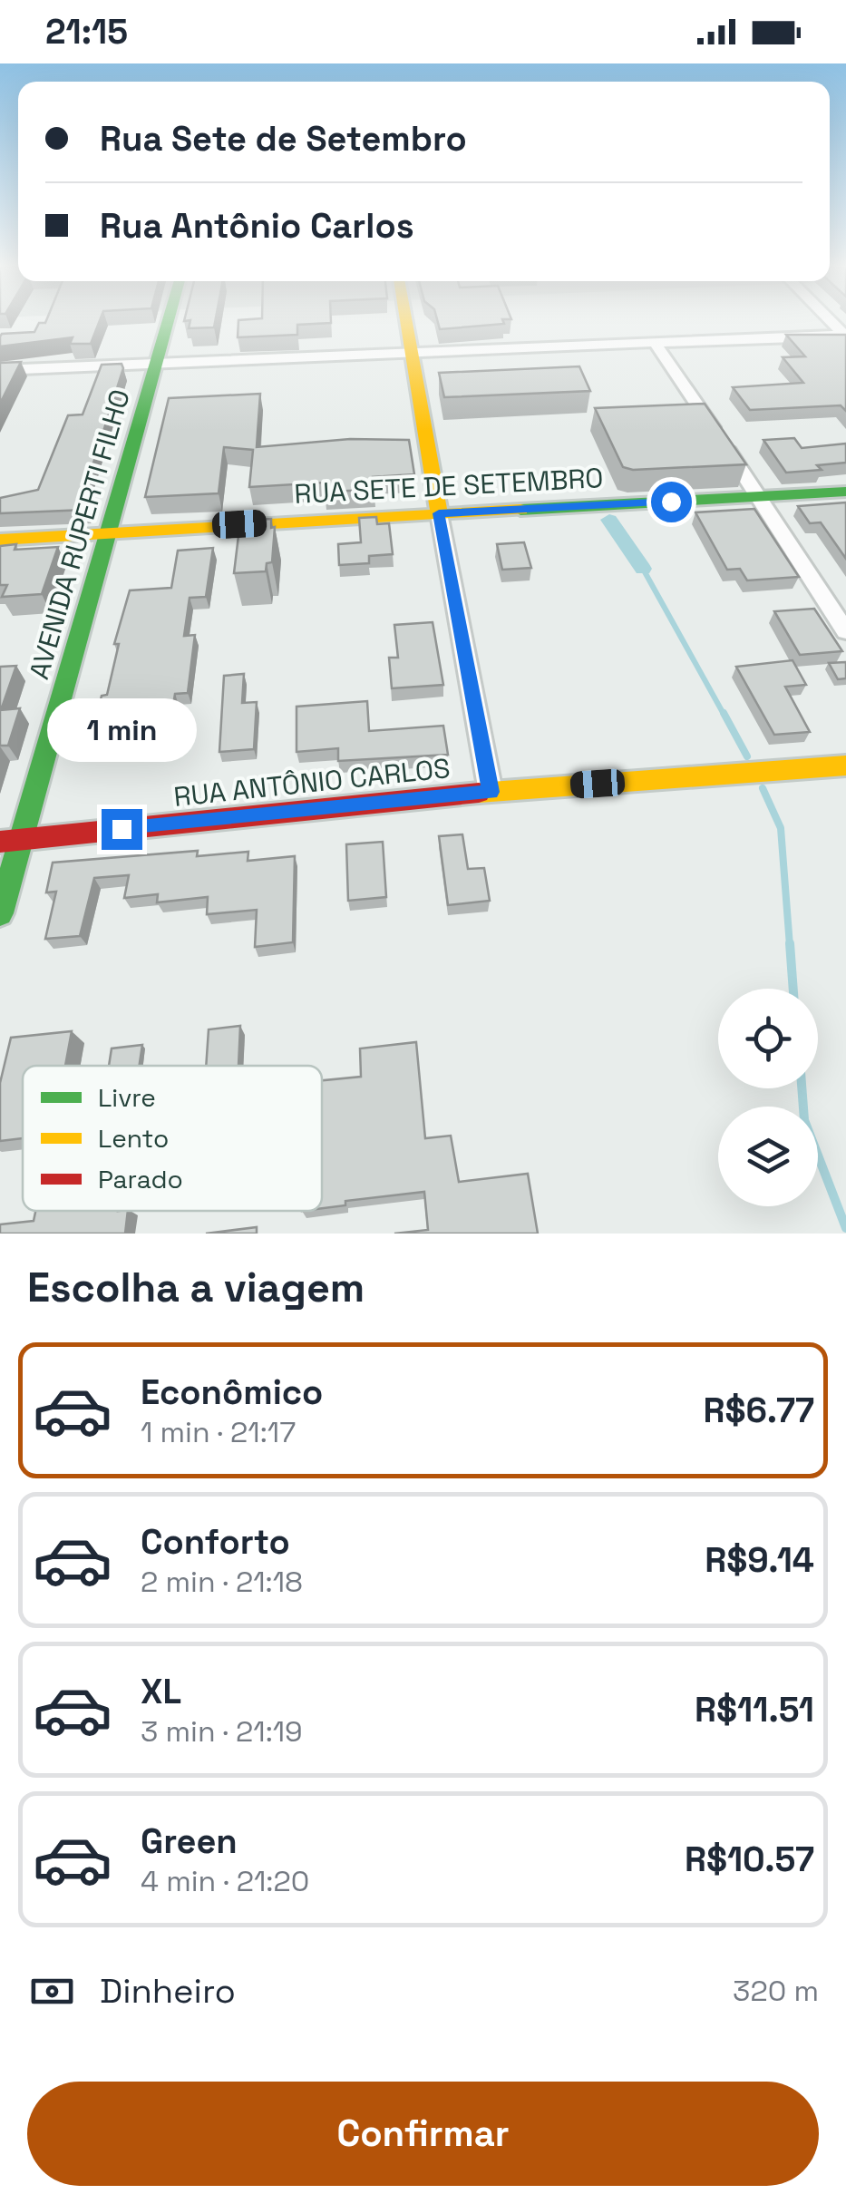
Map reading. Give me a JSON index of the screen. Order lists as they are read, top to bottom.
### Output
{
  "streets": {
    "street": ["RUA SETE DE SETEMBRO", "AVENIDA RUPERTI FILHO", "RUA ANTÔNIO CARLOS"]
  },
  "crossings": [
    ["RUA SETE DE SETEMBRO", "AVENIDA RUPERTI FILHO"],
    ["AVENIDA RUPERTI FILHO", "RUA ANTÔNIO CARLOS"]
  ],
  "legend": ["Livre", "Lento", "Parado"],
  "page": {
    "status": "21:15",
    "banner": ["Rua Sete de Setembro", "Rua Antônio Carlos"],
    "bubble": "1 min",
    "heading": "Escolha a viagem",
    "list": [
      {
        "name": "Econômico",
        "note": "1 min · 21:17",
        "value": "R$6.77"
      },
      {
        "name": "Conforto",
        "note": "2 min · 21:18",
        "value": "R$9.14"
      },
      {
        "name": "XL",
        "note": "3 min · 21:19",
        "value": "R$11.51"
      },
      {
        "name": "Green",
        "note": "4 min · 21:20",
        "value": "R$10.57"
      }
    ],
    "pay": ["Dinheiro", "320 m"],
    "buttons": "Confirmar"
  }
}
